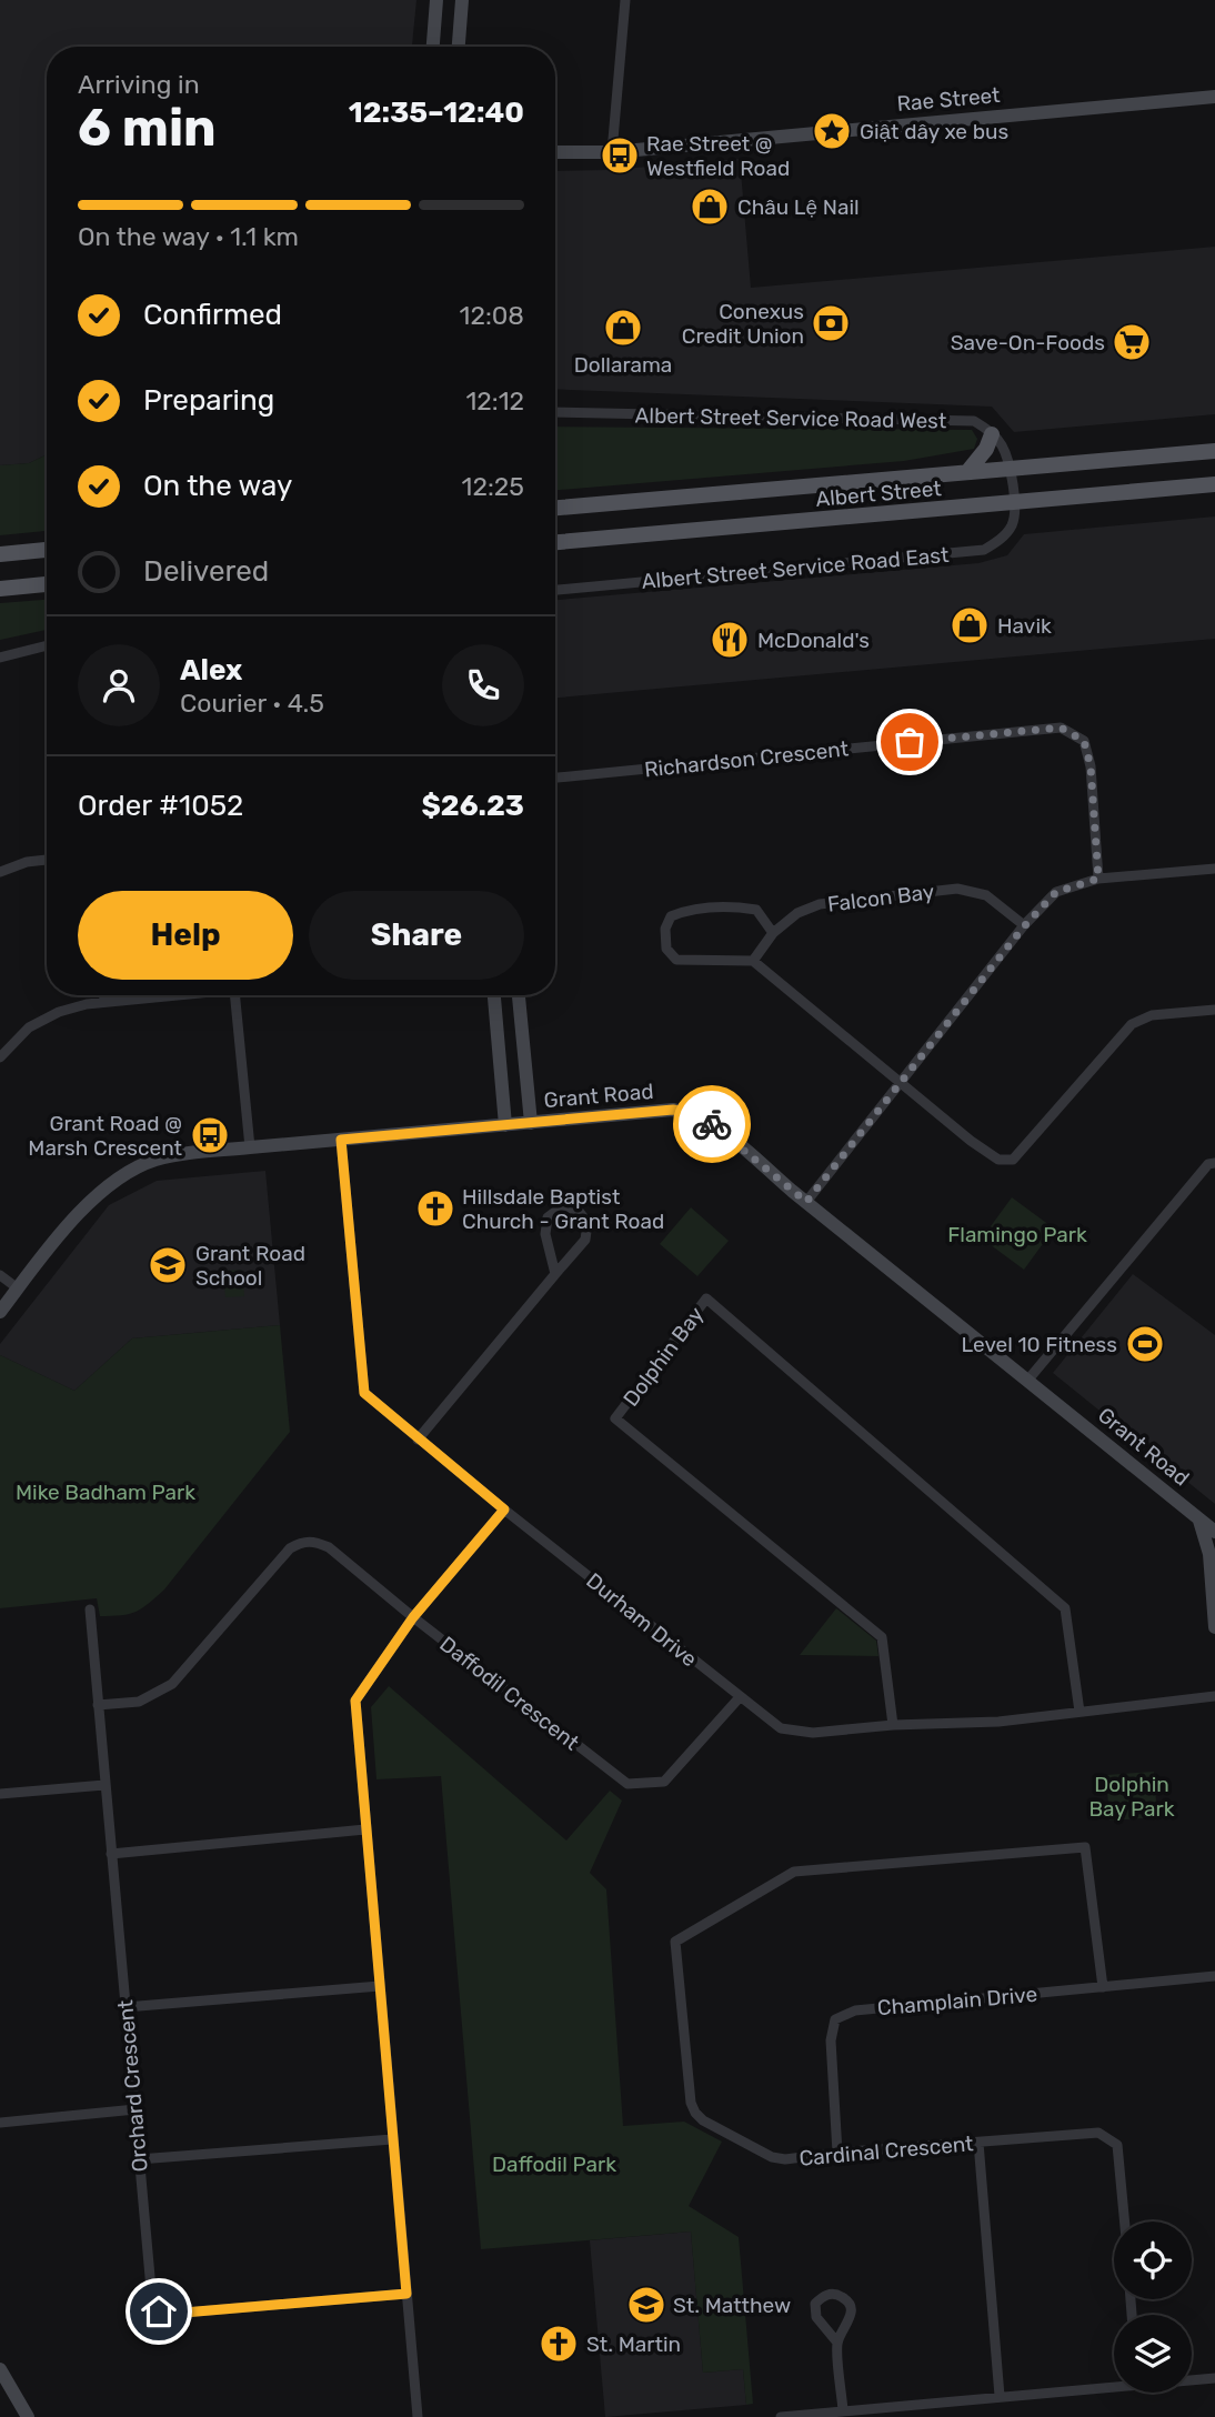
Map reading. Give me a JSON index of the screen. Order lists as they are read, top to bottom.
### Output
{
  "streets": {
    "main road": ["Albert Street"],
    "street": [
      "Rae Street",
      "Albert Street Service Road West",
      "Albert Street Service Road East",
      "Richardson Crescent",
      "Falcon Bay",
      "Grant Road",
      "Dolphin Bay",
      "Durham Drive",
      "Daffodil Crescent",
      "Champlain Drive",
      "Orchard Crescent",
      "Cardinal Crescent"
    ]
  },
  "crossings": [
    ["Albert Street", "Albert Street Service Road East"],
    ["Grant Road", "Durham Drive"],
    ["Dolphin Bay", "Durham Drive"],
    ["Durham Drive", "Daffodil Crescent"],
    ["Daffodil Crescent", "Orchard Crescent"],
    ["Champlain Drive", "Cardinal Crescent"]
  ],
  "parks": [
    "Flamingo Park",
    "Mike Badham Park",
    "Dolphin Bay Park",
    "Daffodil Park"
  ],
  "places": {
    "place": ["Giật dây xe bus"],
    "bus stop": ["Rae Street @ Westfield Road", "Grant Road @ Marsh Crescent"],
    "shop": ["Châu Lệ Nail", "Dollarama", "Havik"],
    "bank": ["Conexus Credit Union"],
    "supermarket": ["Save-On-Foods"],
    "restaurant": ["McDonald's"],
    "church": ["Hillsdale Baptist Church - Grant Road", "St. Martin"],
    "school or university": ["Grant Road School", "St. Matthew"],
    "sports": ["Level 10 Fitness"]
  },
  "page": {
    "heading": ["6 min", "Arriving in", "12:35–12:40"],
    "panel": [
      "Alex",
      "Courier · 4.5",
      "Order #1052",
      "$26.23"
    ],
    "bar": "On the way · 1.1 km",
    "list": [
      ["Confirmed", "12:08"],
      ["Preparing", "12:12"],
      ["On the way", "12:25"],
      "Delivered"
    ],
    "buttons": ["Help", "Share"]
  }
}
